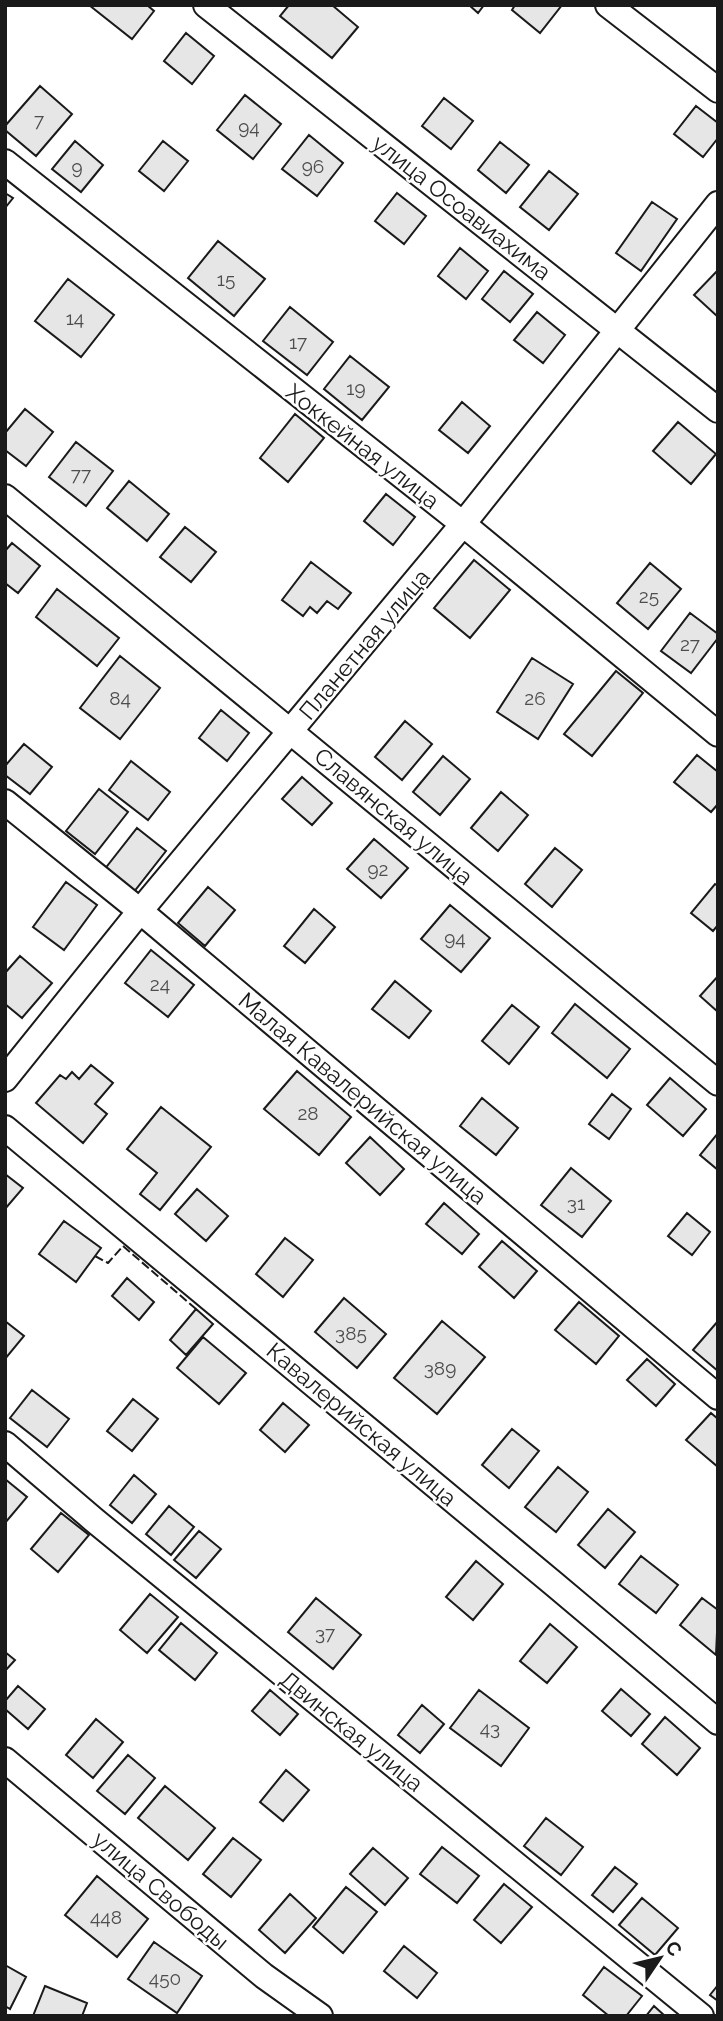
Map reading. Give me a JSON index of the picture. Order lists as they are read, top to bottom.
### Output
{
  "streets": {
    "street": [
      "улица Осоавиахима",
      "Хоккейная улица",
      "Планетная улица",
      "Славянская улица",
      "Малая Кавалерийская улица",
      "Кавалерийская улица",
      "Двинская улица",
      "улица Свободы"
    ]
  },
  "crossings": [
    ["улица Осоавиахима", "Планетная улица"],
    ["Хоккейная улица", "Планетная улица"],
    ["Планетная улица", "Славянская улица"],
    ["Планетная улица", "Малая Кавалерийская улица"]
  ],
  "house_numbers": [
    "7",
    "94",
    "96",
    "9",
    "15",
    "14",
    "17",
    "19",
    "77",
    "25",
    "27",
    "84",
    "26",
    "92",
    "94",
    "24",
    "28",
    "31",
    "385",
    "389",
    "37",
    "43",
    "448",
    "450"
  ],
  "north": "top right"
}
